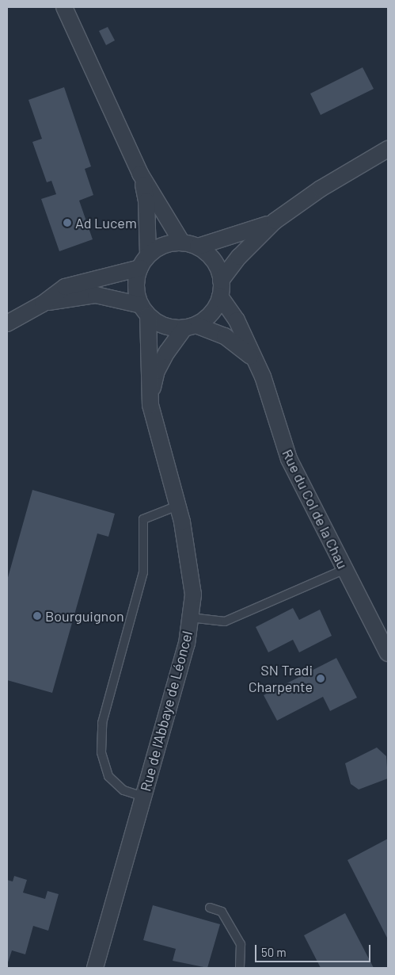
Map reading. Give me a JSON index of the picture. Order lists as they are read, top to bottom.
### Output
{
  "streets": {
    "street": ["Rue du Col de la Chau", "Rue de l'Abbaye de Léoncel"]
  },
  "places": ["Ad Lucem", "Bourguignon", "SN Tradi Charpente"],
  "scale_bar": "50 m"
}
